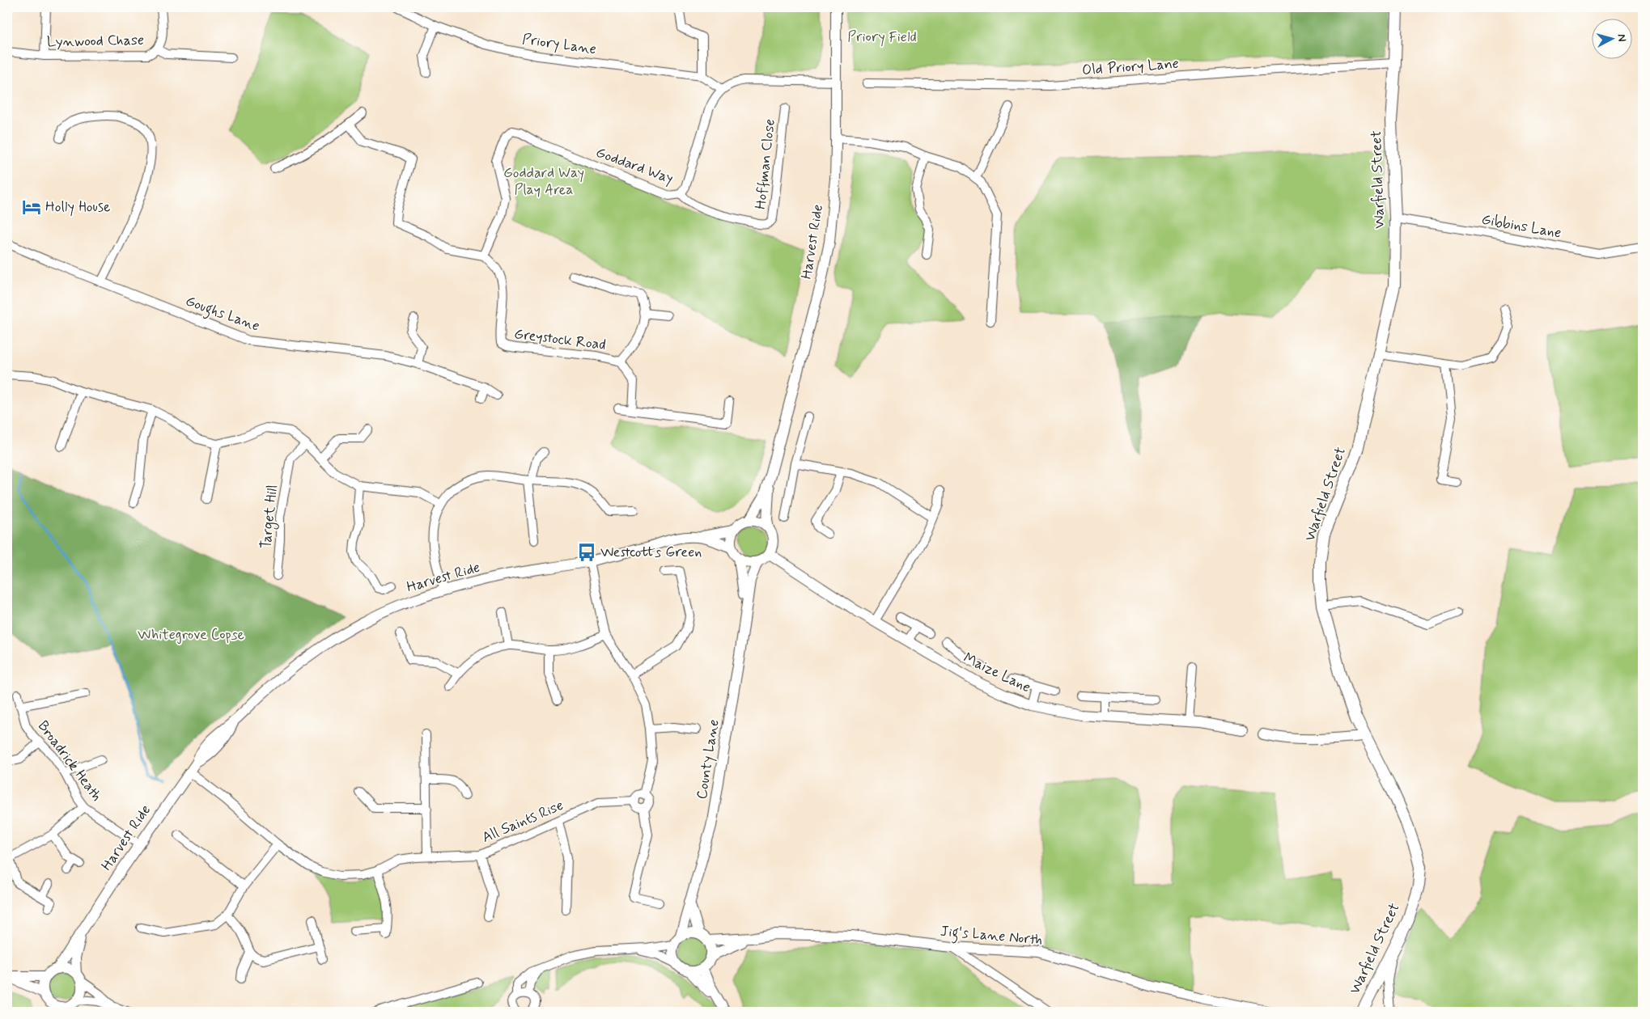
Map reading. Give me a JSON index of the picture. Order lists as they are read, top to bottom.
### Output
{
  "streets": {
    "main road": ["Warfield Street"],
    "street": [
      "Lynwood Chase",
      "Priory Lane",
      "Old Priory Lane",
      "Hoffman Close",
      "Goddard Way",
      "Gibbins Lane",
      "Harvest Ride",
      "Goughs Lane",
      "Greystock Road",
      "Target Hill",
      "Maize Lane",
      "County Lane",
      "Broadrick Heath",
      "All Saints Rise",
      "Jig's Lane North"
    ]
  },
  "crossings": [
    ["Priory Lane", "Goddard Way"],
    ["Old Priory Lane", "Warfield Street"],
    ["Hoffman Close", "Goddard Way"],
    ["Goddard Way", "Greystock Road"],
    ["Warfield Street", "Gibbins Lane"],
    ["Harvest Ride", "Maize Lane"],
    ["Harvest Ride", "County Lane"],
    ["Harvest Ride", "Broadrick Heath"],
    ["Harvest Ride", "All Saints Rise"],
    ["Maize Lane", "County Lane"],
    ["County Lane", "Jig's Lane North"]
  ],
  "parks": ["Priory Field", "Goddard Way Play Area", "Whitegrove Copse"],
  "places": {
    "hotel": ["Holly House"],
    "bus stop": ["Westcotts Green"]
  },
  "north": "right"
}
